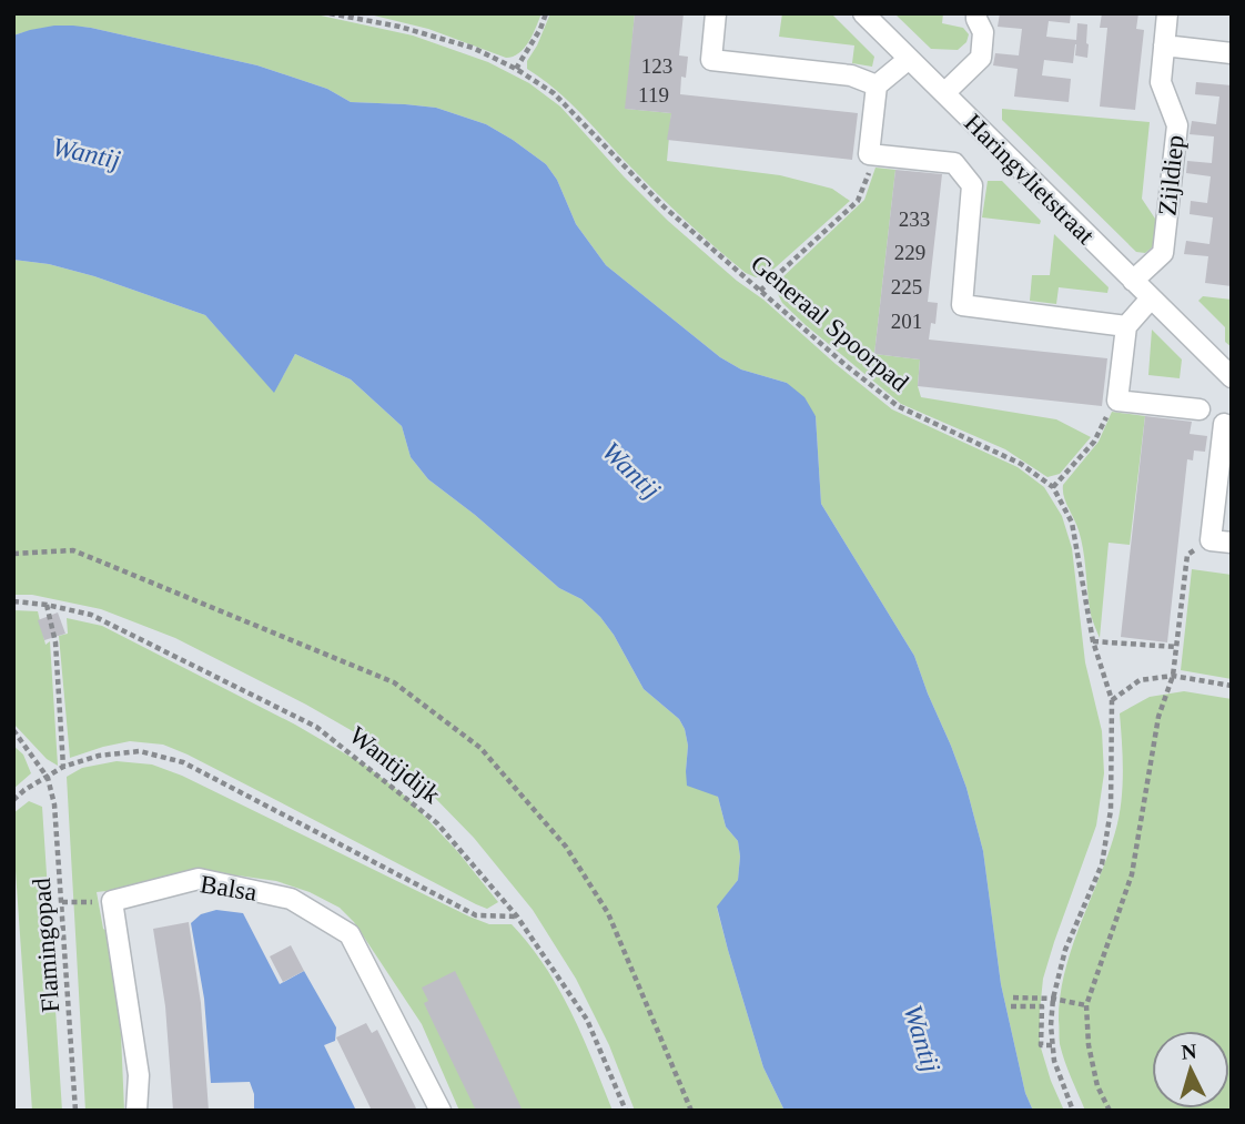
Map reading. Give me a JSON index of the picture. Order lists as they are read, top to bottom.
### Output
{
  "streets": {
    "street": ["Zijldiep", "Haringvlietstraat", "Balsa"],
    "path": ["Generaal Spoorpad", "Wantijdijk", "Flamingopad"]
  },
  "crossings": [
    ["Zijldiep", "Haringvlietstraat"]
  ],
  "water": ["Wantij"],
  "house_numbers": [
    "123",
    "119",
    "233",
    "229",
    "225",
    "201"
  ],
  "north": "top"
}
